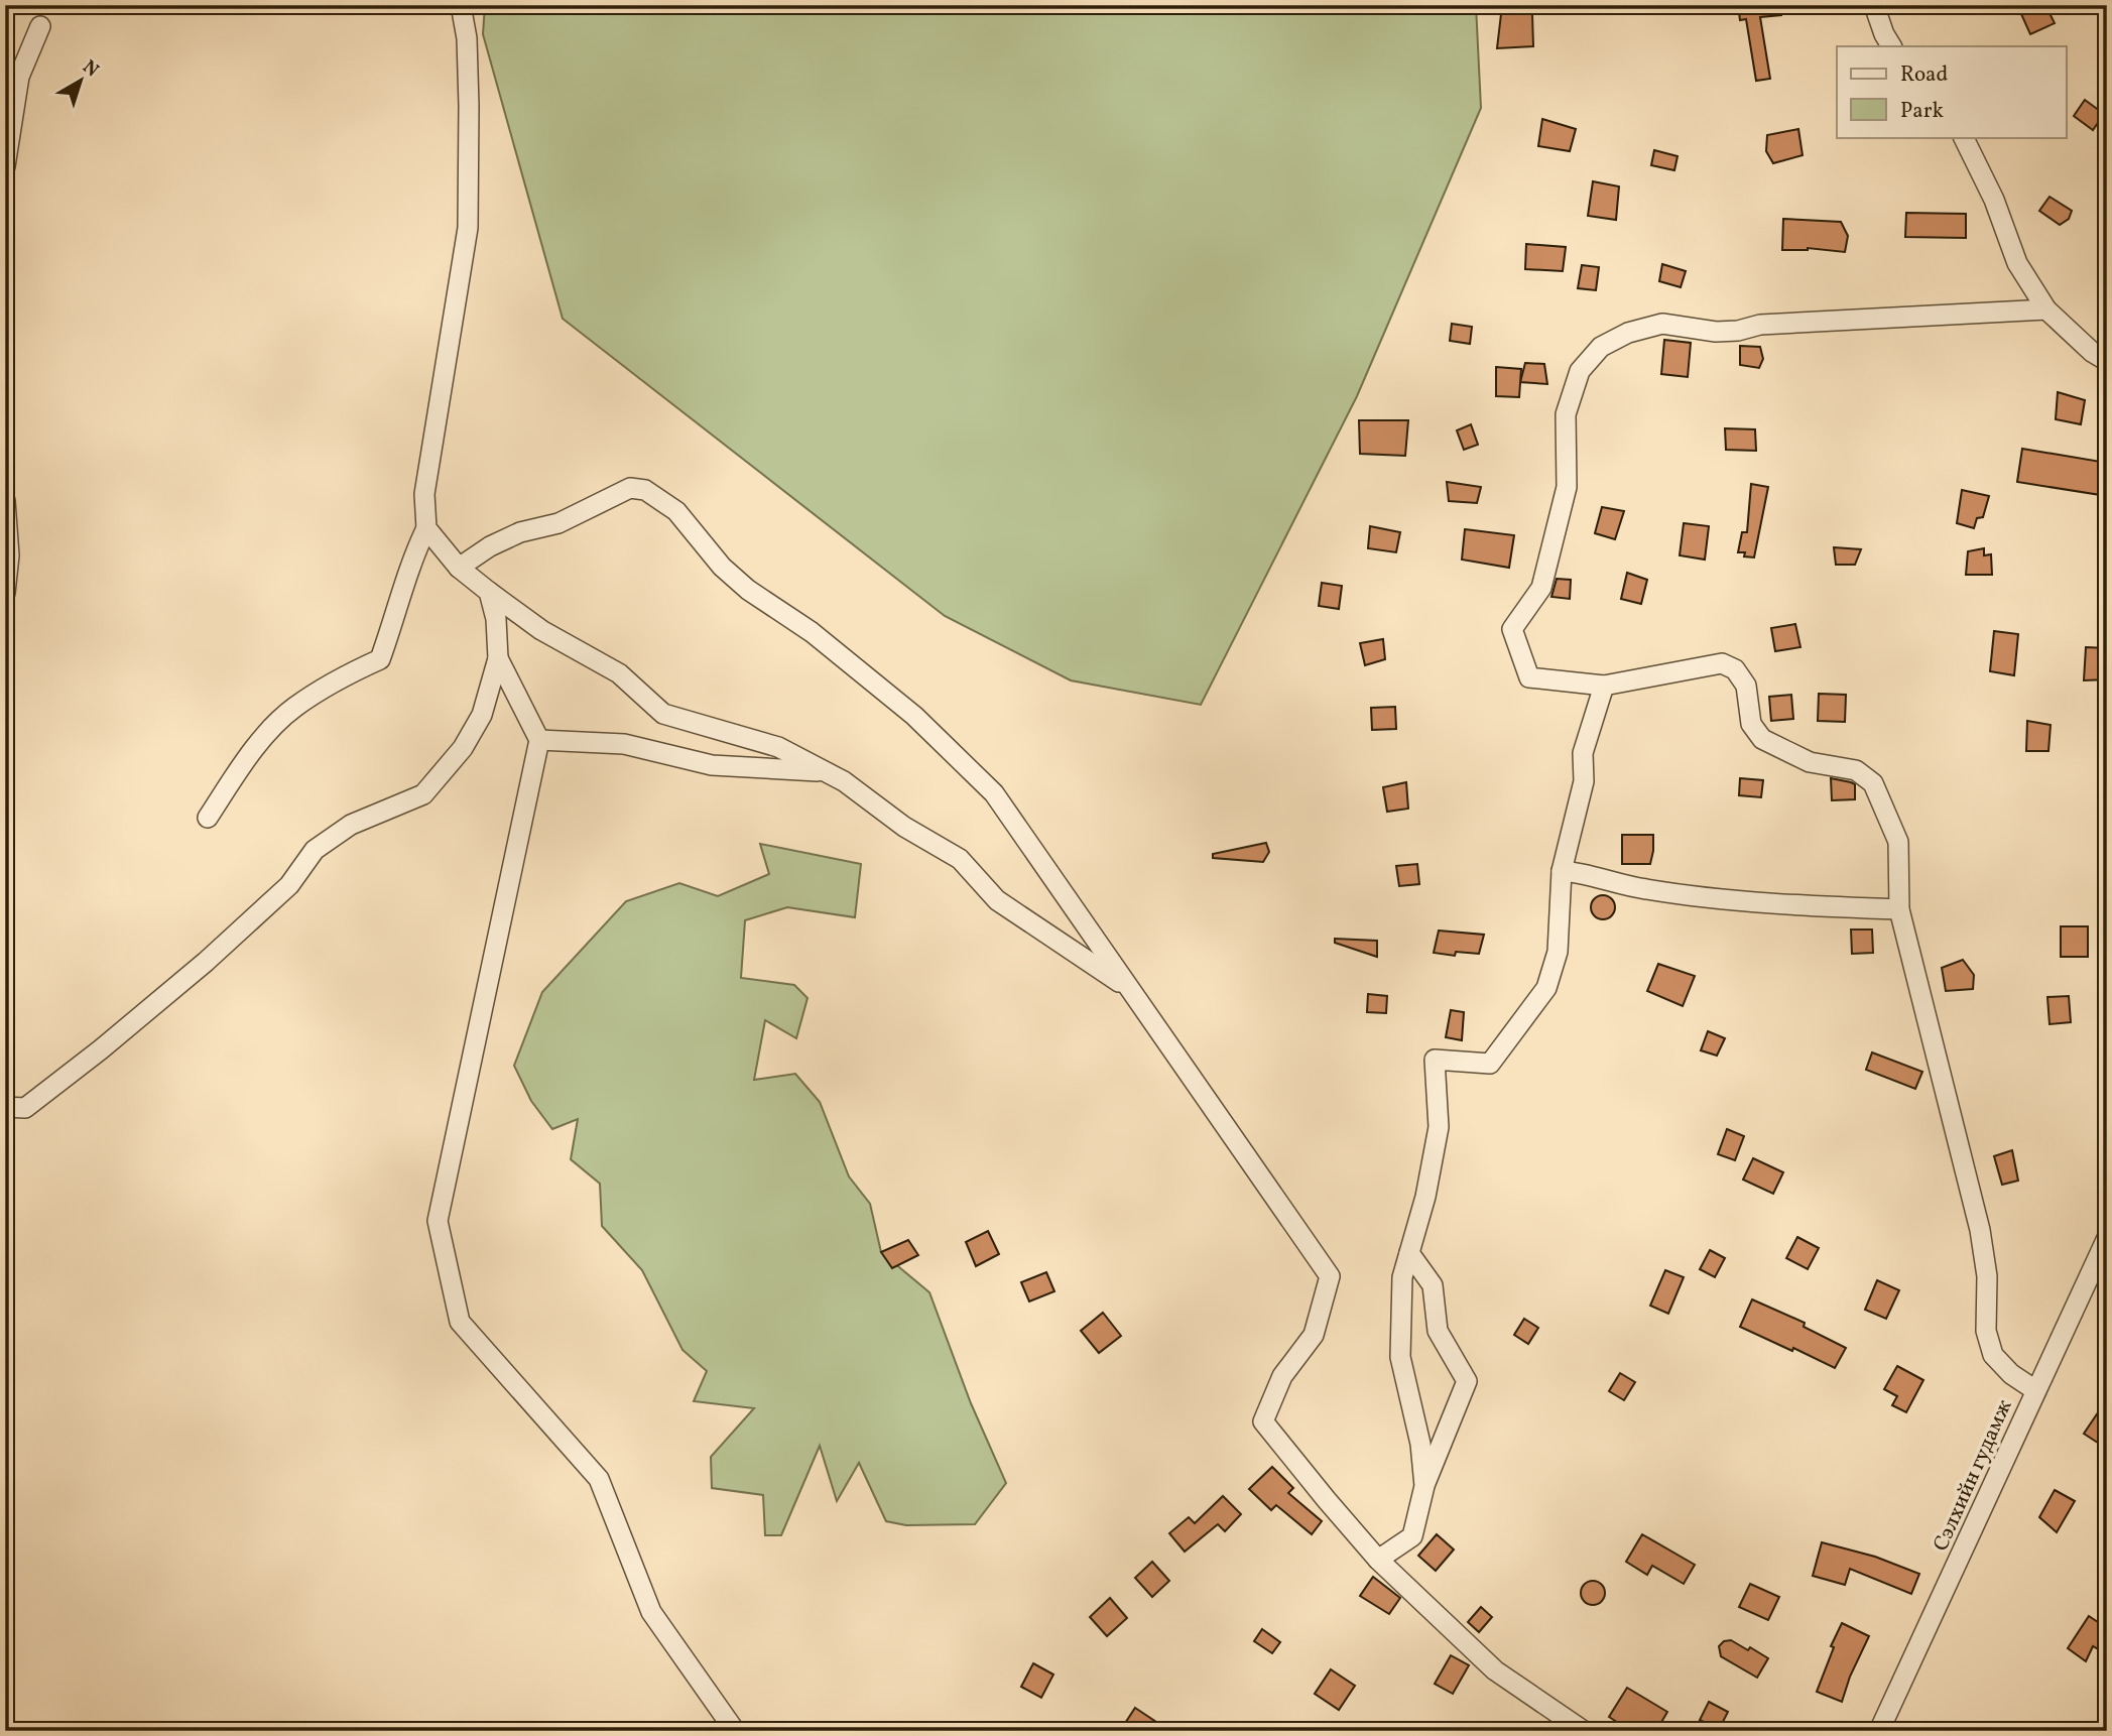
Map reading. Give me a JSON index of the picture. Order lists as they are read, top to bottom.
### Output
{
  "streets": {
    "street": ["Сэлхийн гудамж"]
  },
  "legend": ["Road", "Park"],
  "north": "top right"
}
